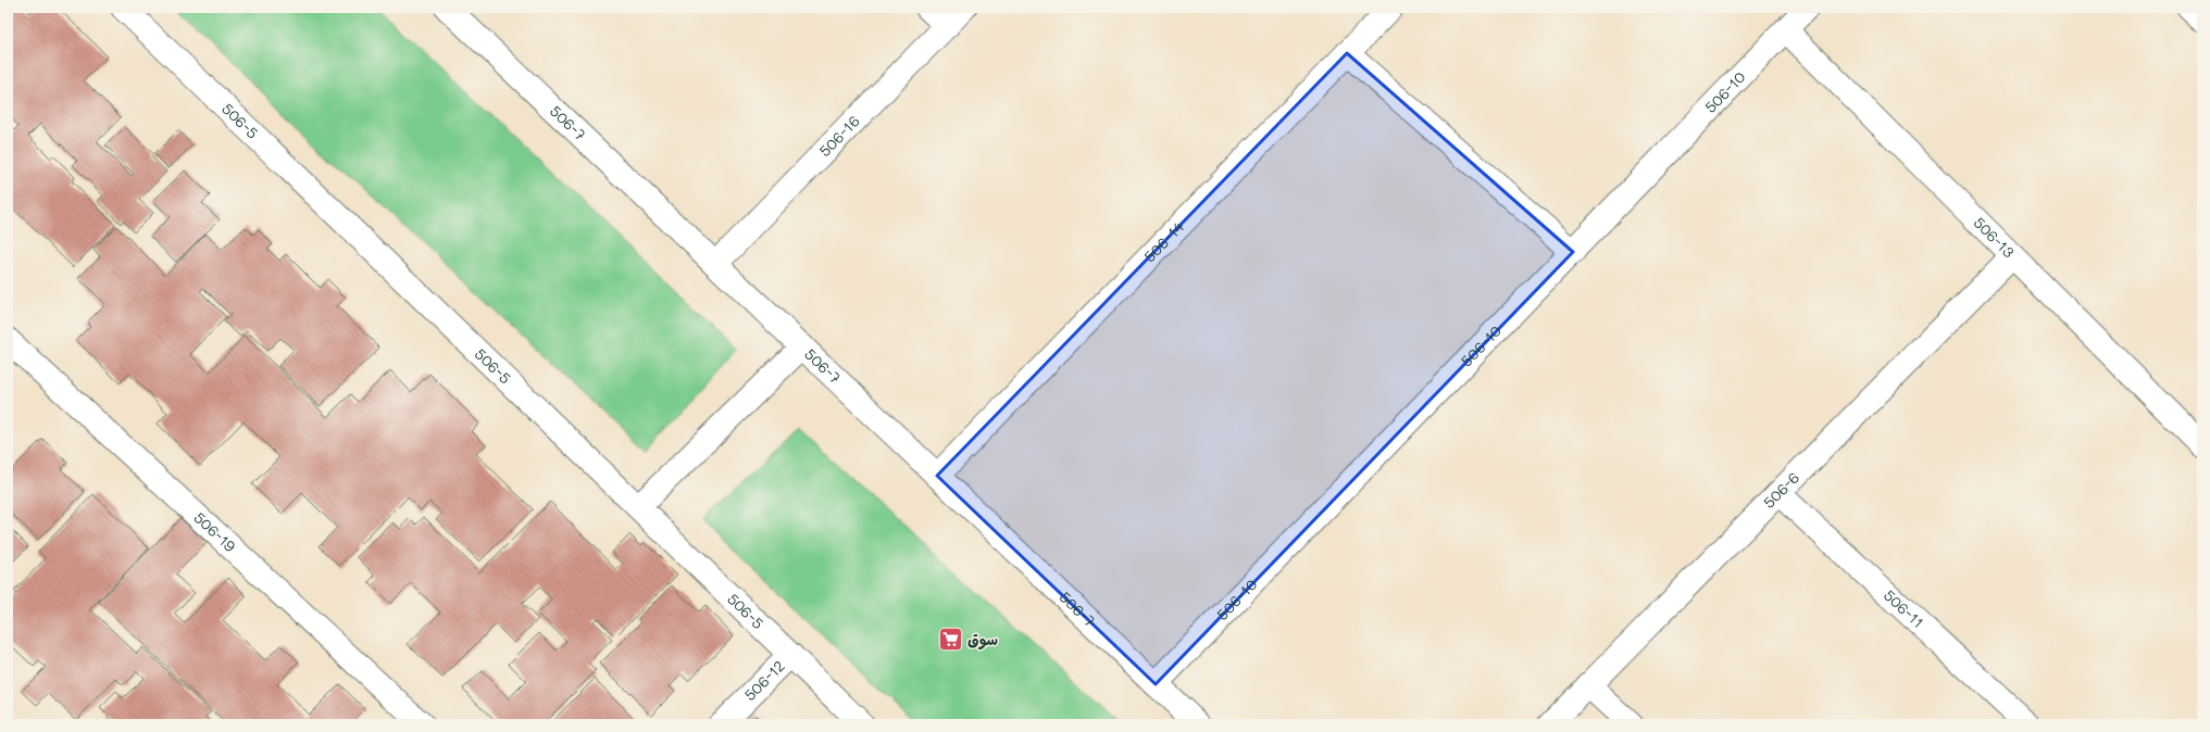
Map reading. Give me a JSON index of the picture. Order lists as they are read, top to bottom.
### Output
{
  "streets": {
    "street": [
      "506-10",
      "506-5",
      "506-7",
      "506-16",
      "506-13",
      "506-14",
      "506-6",
      "506-19",
      "506-11",
      "506-12"
    ]
  },
  "crossings": [
    ["506-10", "506-7"],
    ["506-10", "506-13"],
    ["506-5", "506-12"],
    ["506-7", "506-16"],
    ["506-7", "506-14"],
    ["506-13", "506-6"],
    ["506-6", "506-11"]
  ],
  "places": {
    "supermarket": ["سوق"]
  }
}
